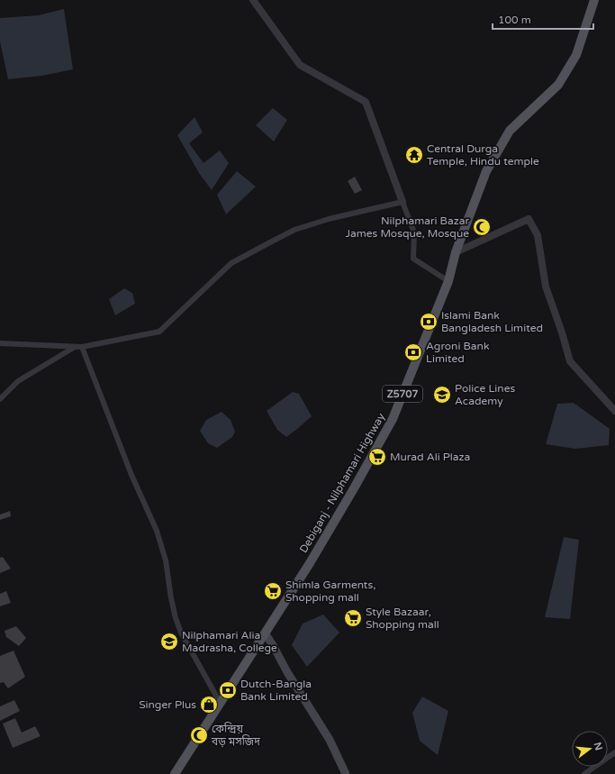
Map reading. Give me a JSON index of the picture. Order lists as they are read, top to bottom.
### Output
{
  "streets": {
    "main road": ["Z5707", "Debiganj - Nilphamari Highway"]
  },
  "places": {
    "temple": ["Central Durga Temple, Hindu temple"],
    "mosque": ["Nilphamari Bazar James Mosque, Mosque", "কেন্দ্রিয় বড় মসজিদ"],
    "bank": ["Islami Bank Bangladesh Limited", "Agroni Bank Limited", "Dutch-Bangla Bank Limited"],
    "school or university": ["Police Lines Academy", "Nilphamari Alia Madrasha, College"],
    "supermarket": ["Murad Ali Plaza", "Shimla Garments, Shopping mall", "Style Bazaar, Shopping mall"],
    "shop": ["Singer Plus"]
  },
  "scale_bar": "100 m",
  "north": "right"
}
